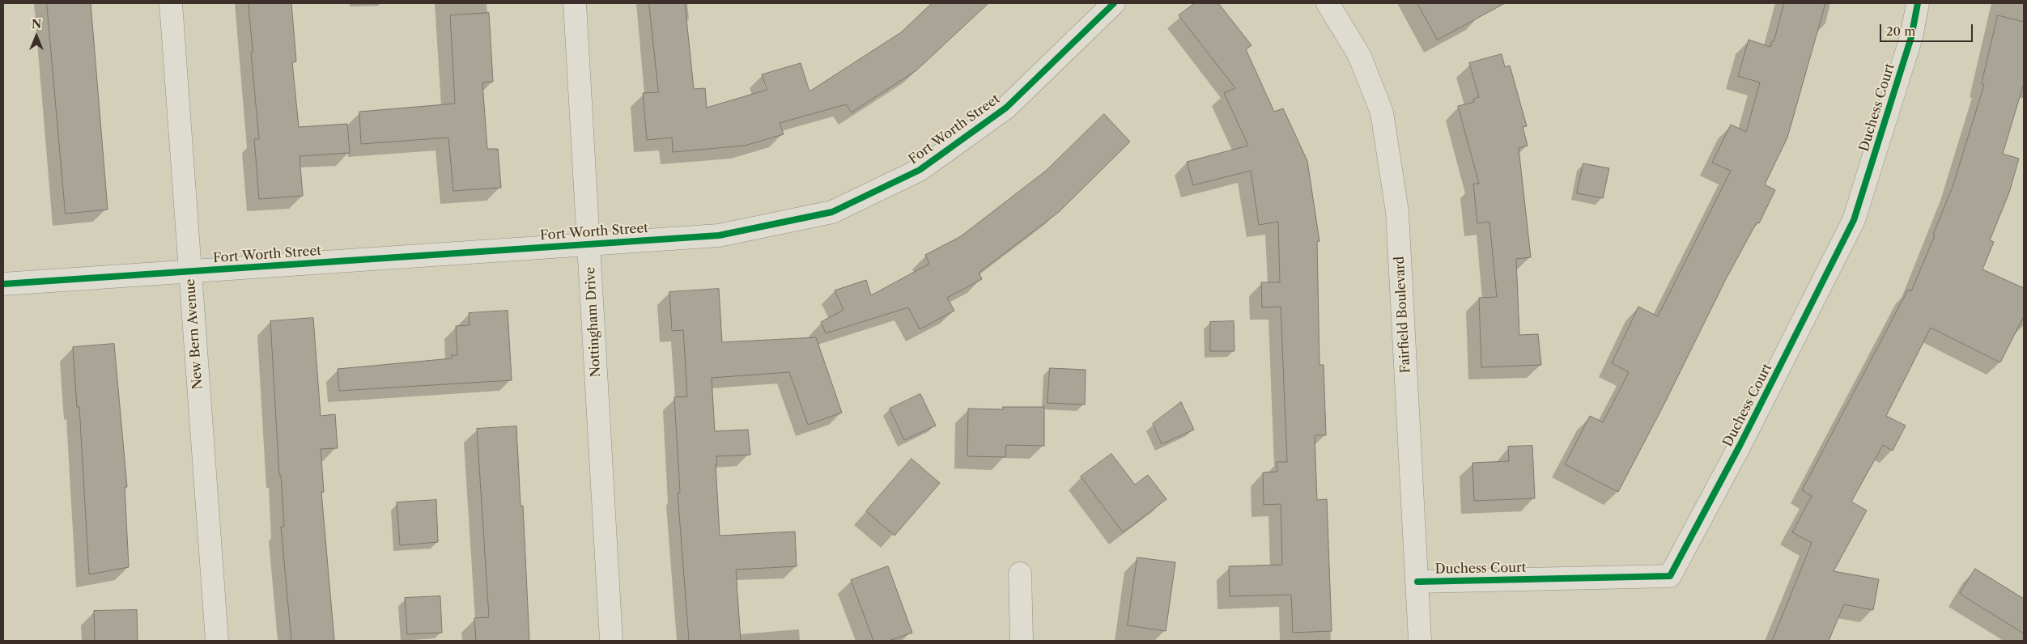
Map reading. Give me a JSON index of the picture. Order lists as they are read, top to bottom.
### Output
{
  "streets": {
    "street": [
      "Duchess Court",
      "Fort Worth Street",
      "Fairfield Boulevard",
      "Nottingham Drive",
      "New Bern Avenue"
    ]
  },
  "crossings": [
    ["Duchess Court", "Fairfield Boulevard"],
    ["Fort Worth Street", "Nottingham Drive"],
    ["Fort Worth Street", "New Bern Avenue"]
  ],
  "scale_bar": "20 m",
  "north": "top"
}
